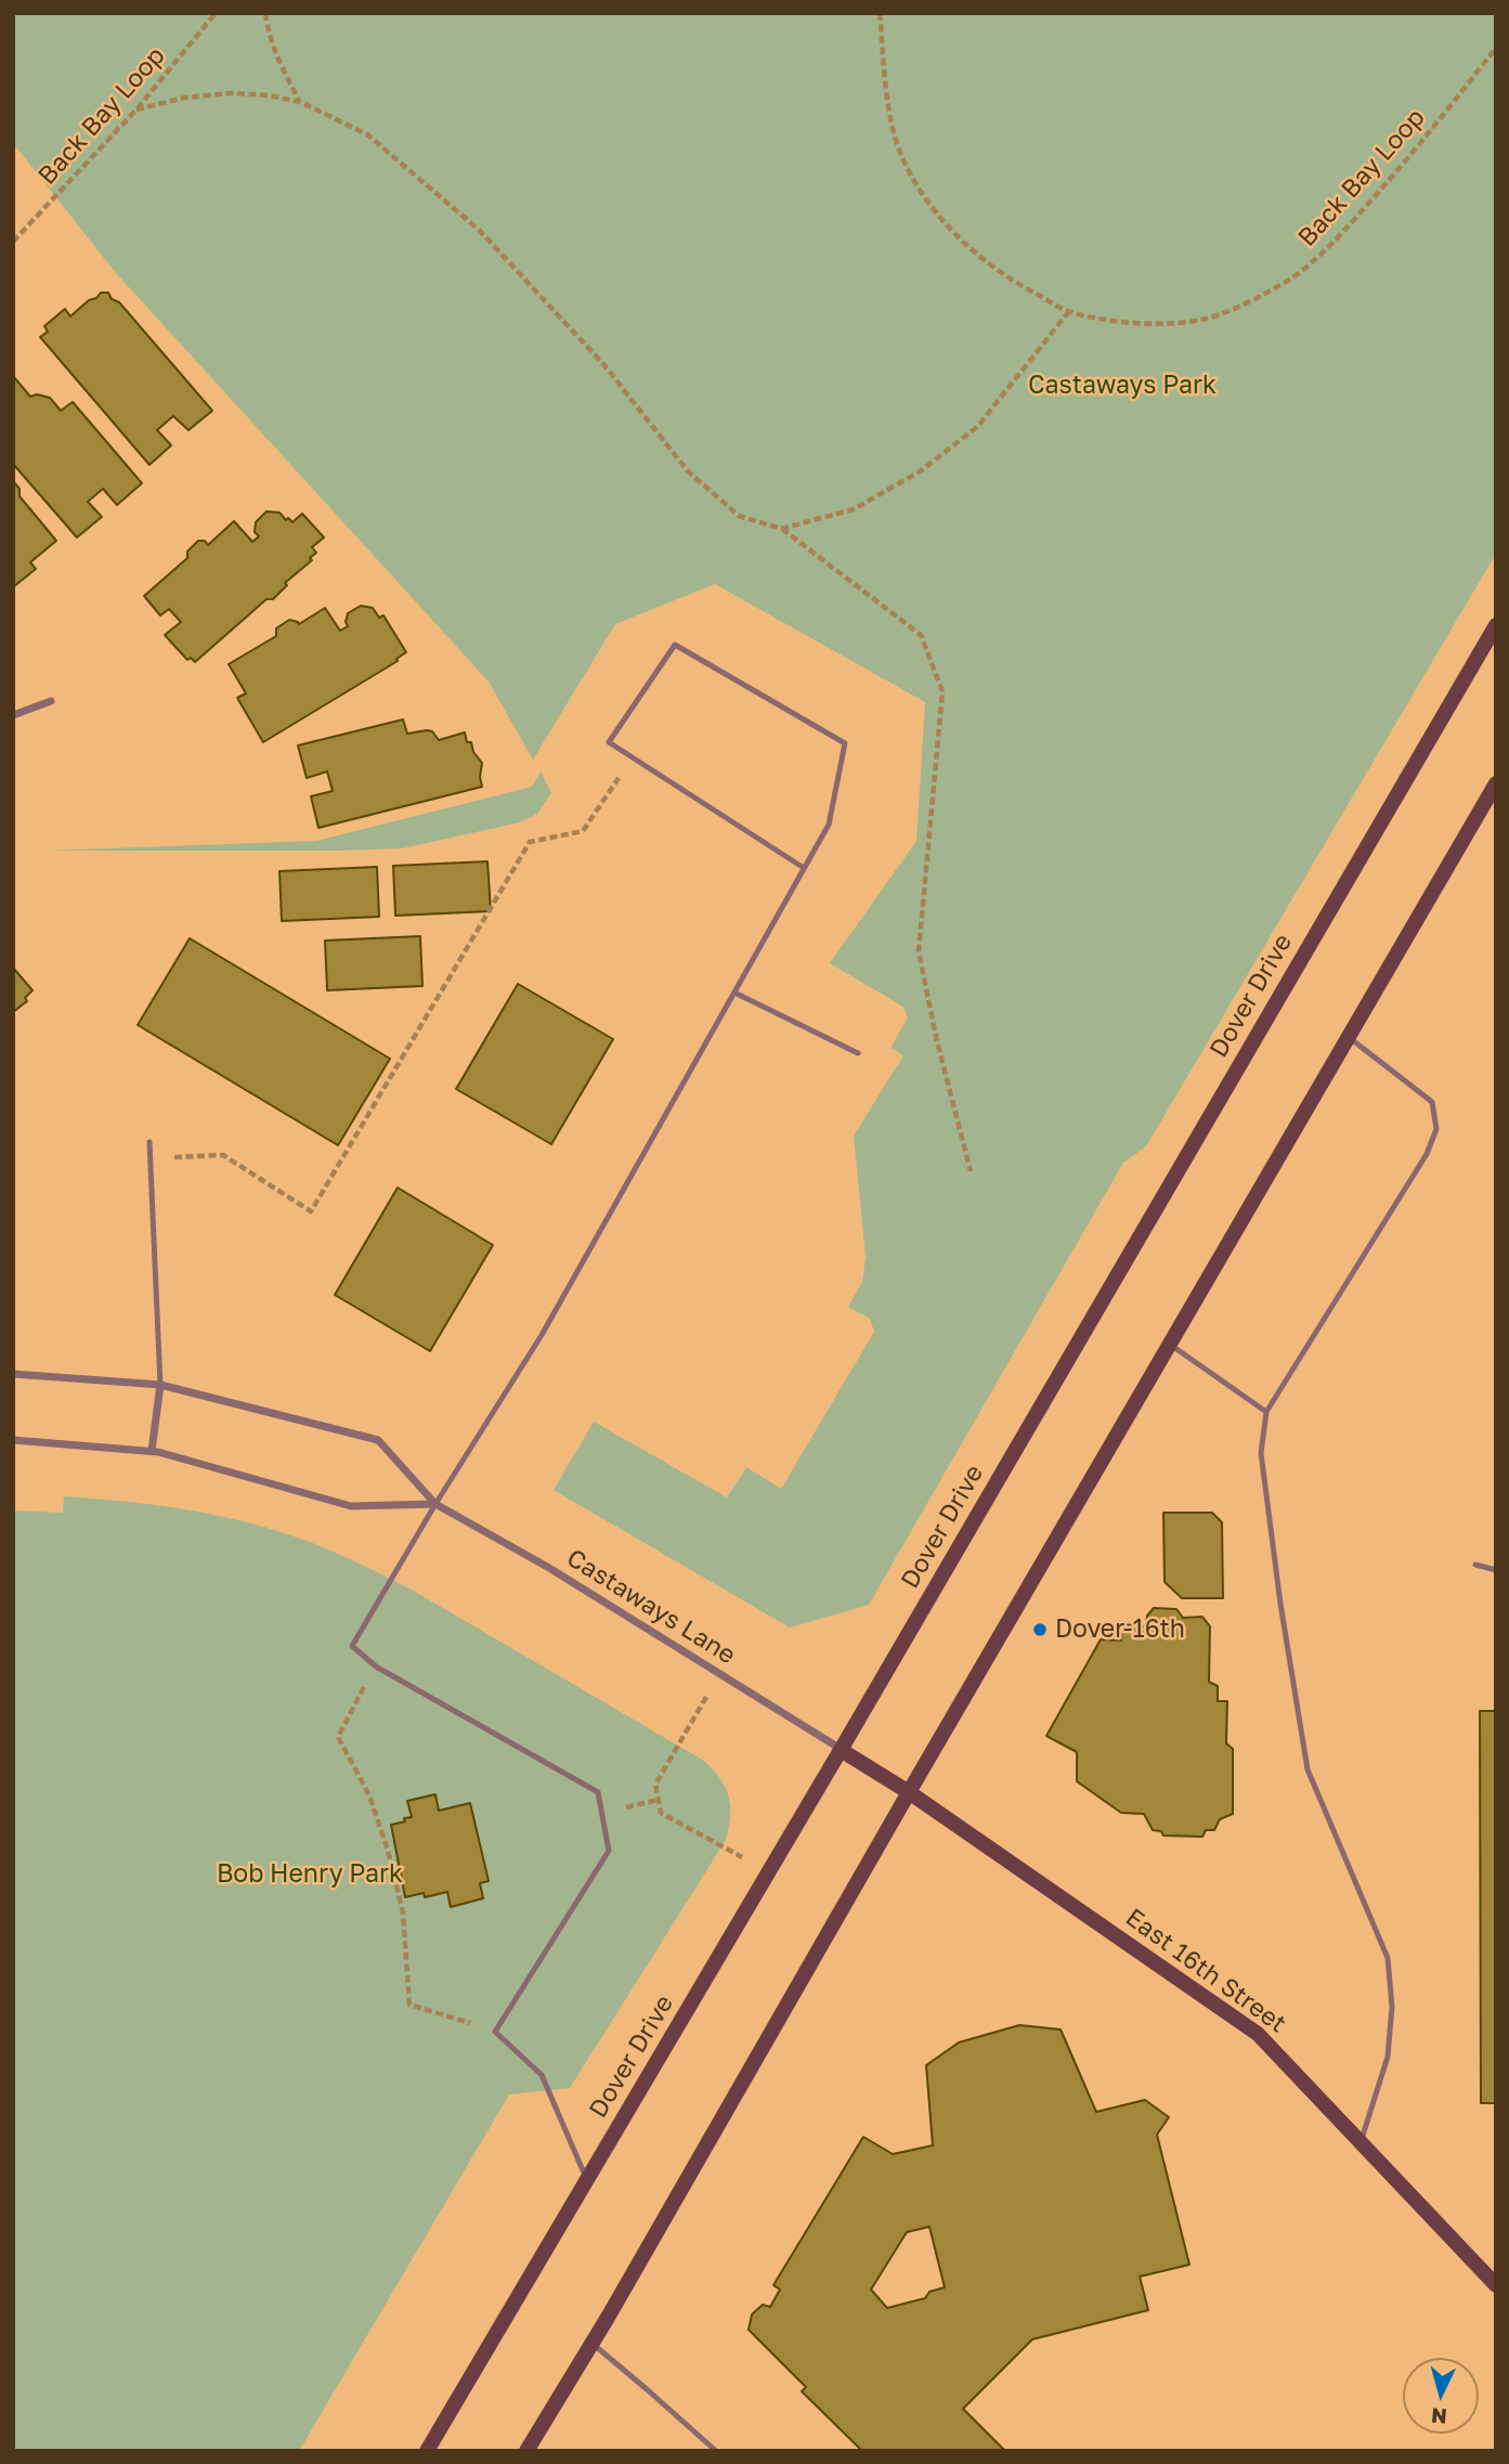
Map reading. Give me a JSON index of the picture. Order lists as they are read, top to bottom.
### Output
{
  "streets": {
    "street": ["Dover Drive", "Castaways Lane", "East 16th Street"],
    "path": ["Back Bay Loop"]
  },
  "crossings": [
    ["Dover Drive", "Castaways Lane"],
    ["Dover Drive", "East 16th Street"],
    ["Castaways Lane", "East 16th Street"]
  ],
  "parks": ["Castaways Park", "Bob Henry Park"],
  "places": ["Dover-16th"],
  "north": "bottom"
}
